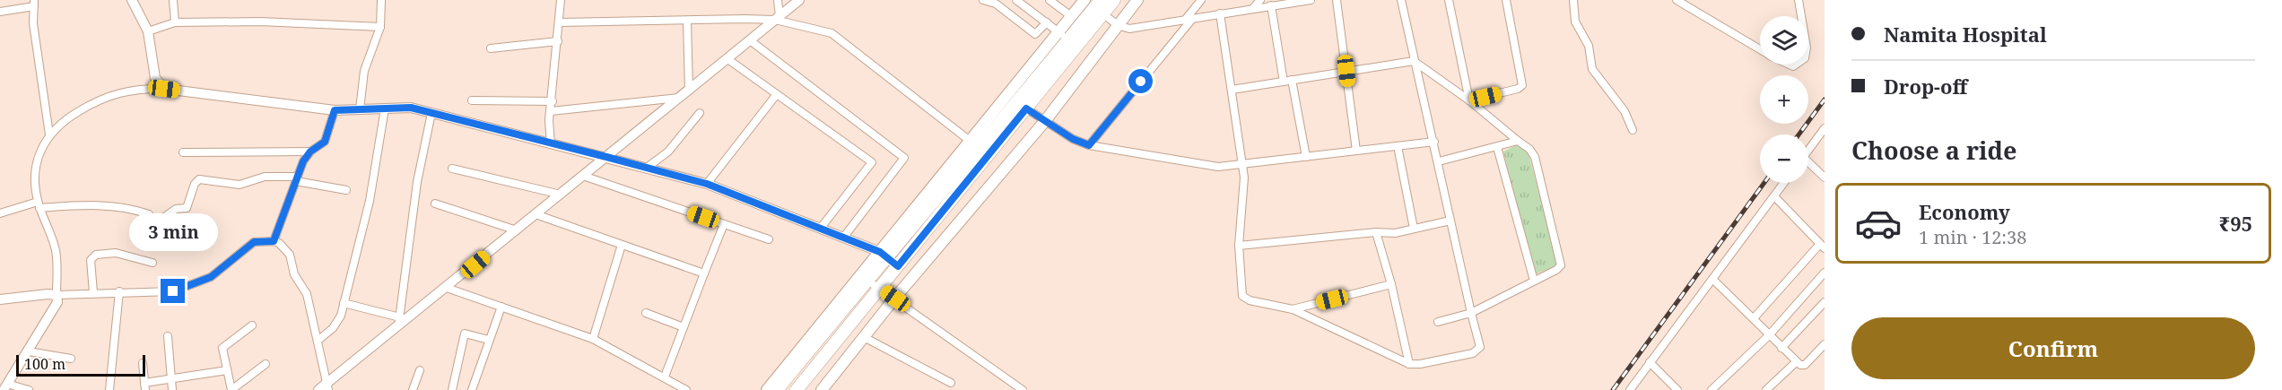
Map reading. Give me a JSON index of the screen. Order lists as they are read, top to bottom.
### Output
{
  "scale_bar": "100 m",
  "page": {
    "banner": ["Namita Hospital", "Drop-off"],
    "map_buttons": ["+", "−"],
    "heading": "Choose a ride",
    "list": [
      {
        "name": "Economy",
        "note": "1 min · 12:38",
        "value": "₹95"
      }
    ],
    "bubble": "3 min",
    "buttons": "Confirm",
    "scale": "100 m"
  }
}
